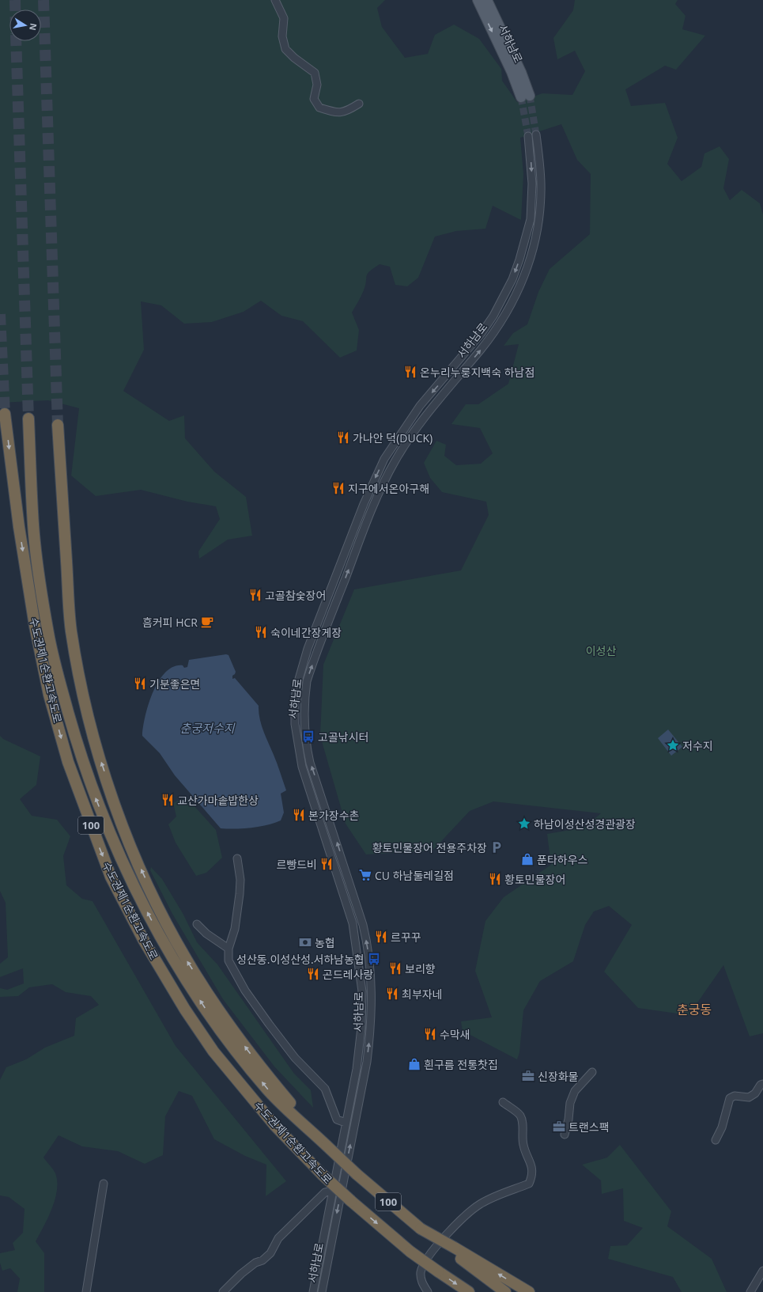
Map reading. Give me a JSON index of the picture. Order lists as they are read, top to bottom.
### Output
{
  "streets": {
    "highway": ["수도권제1순환고속도로", "100"],
    "main road": ["서하남로"]
  },
  "districts": ["춘궁동"],
  "water": ["춘궁저수지"],
  "parks": ["이성산"],
  "places": {
    "restaurant": [
      "온누리누룽지백숙 하남점",
      "가나안 덕(DUCK)",
      "지구에서온아구해",
      "고골참숯장어",
      "숙이네간장게장",
      "기분좋은면",
      "교산가마솥밥한상",
      "본가장수촌",
      "르빵드비",
      "황토민물장어",
      "르꾸꾸",
      "보리향",
      "곤드레사랑",
      "최부자네",
      "수막새"
    ],
    "cafe": ["흠커피 HCR"],
    "bus stop": ["고골낚시터", "성산동.이성산성.서하남농협"],
    "place": ["저수지", "하남이성산성경관광장"],
    "parking": ["황토민물장어 전용주차장"],
    "shop": ["푼타하우스", "흰구름 전통찻집"],
    "supermarket": ["CU 하남둘레길점"],
    "bank": ["농협"],
    "office": ["신장화물", "트랜스팩"]
  },
  "north": "right"
}
